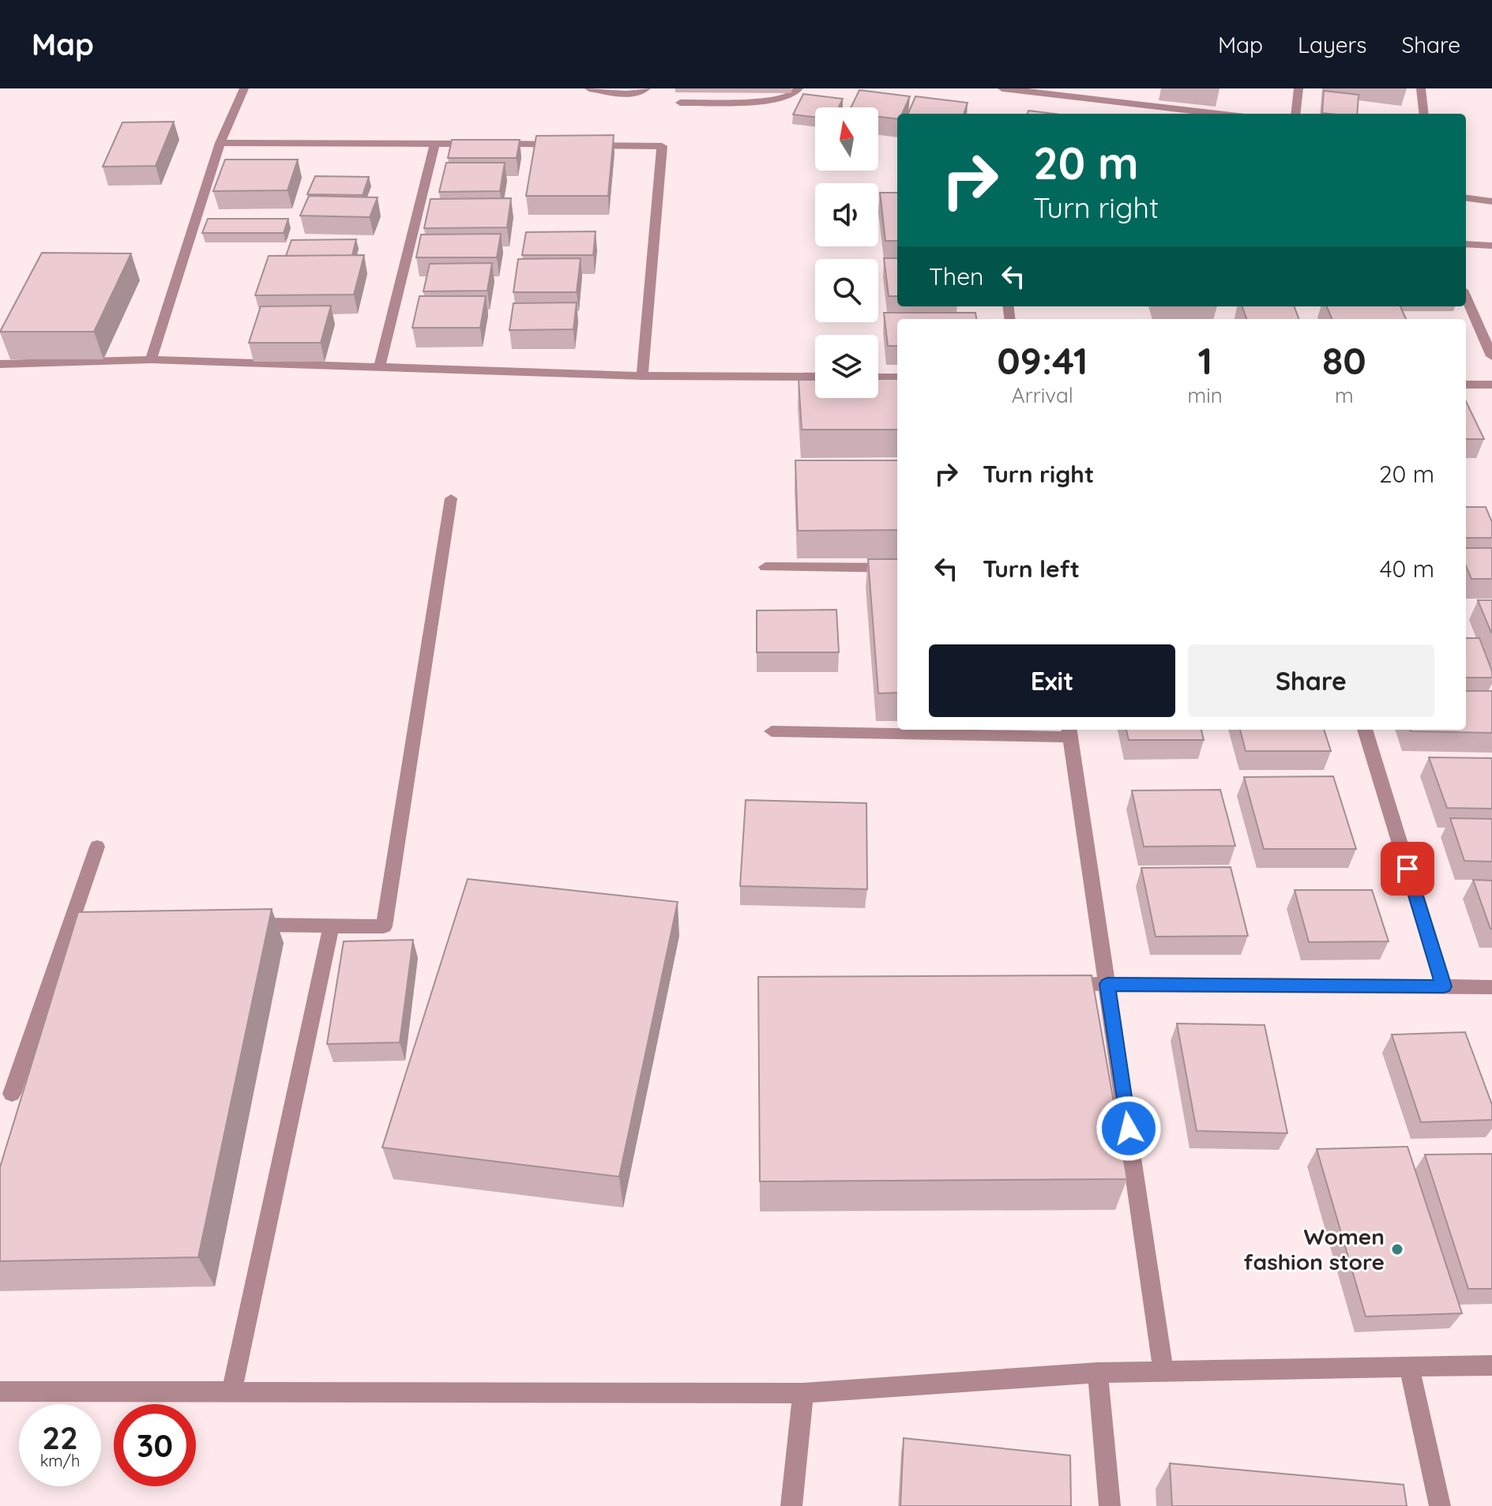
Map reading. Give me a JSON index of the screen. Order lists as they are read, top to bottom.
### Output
{
  "places": ["Women fashion store"],
  "north": "top",
  "page": {
    "header": "Map",
    "nav": ["Map", "Layers", "Share"],
    "turn": ["20 m", "Turn right"],
    "then": "Then",
    "eta": [
      "09:41",
      "Arrival",
      "1",
      "min",
      "80",
      "m"
    ],
    "list": [
      {
        "name": "Turn right",
        "value": "20 m"
      },
      {
        "name": "Turn left",
        "value": "40 m"
      }
    ],
    "buttons": ["Exit", "Share"],
    "speed": "22 km/h",
    "limit": "30"
  }
}
